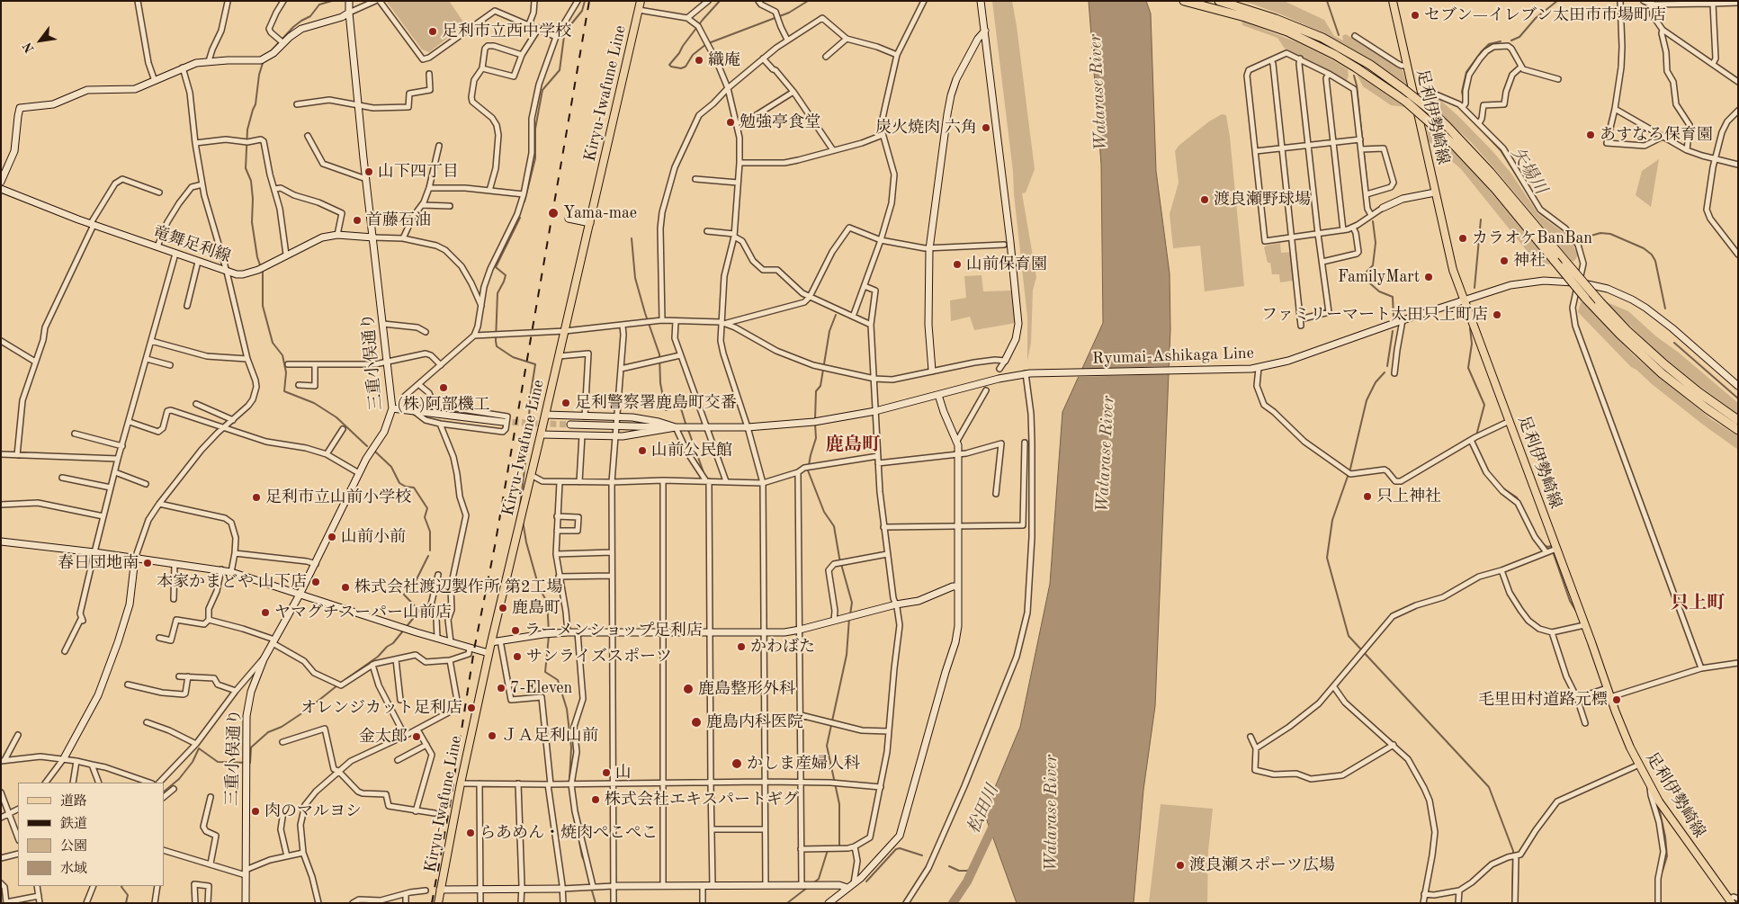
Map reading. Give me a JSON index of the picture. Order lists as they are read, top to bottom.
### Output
{
  "streets": {
    "main road": ["Kiryu-Iwafune Line", "足利伊勢崎線"],
    "street": ["竜舞足利線", "Ryumai-Ashikaga Line", "三重小俣通り"]
  },
  "crossings": [
    ["Kiryu-Iwafune Line", "Ryumai-Ashikaga Line"],
    ["足利伊勢崎線", "Ryumai-Ashikaga Line"],
    ["竜舞足利線", "三重小俣通り"]
  ],
  "districts": ["鹿島町", "只上町"],
  "water": ["Watarase River", "矢場川", "松田川"],
  "places": [
    "セブン−イレブン太田市市場町店",
    "足利市立西中学校",
    "織庵",
    "勉強亭食堂",
    "炭火焼肉 六角",
    "あすなろ保育園",
    "山下四丁目",
    "渡良瀬野球場",
    "Yama-mae",
    "首藤石油",
    "カラオケBanBan",
    "神社",
    "山前保育園",
    "FamilyMart",
    "ファミリーマート太田只上町店",
    "(株)阿部機工",
    "足利警察署鹿島町交番",
    "山前公民館",
    "只上神社",
    "足利市立山前小学校",
    "山前小前",
    "春日団地南",
    "本家かまどや 山下店",
    "株式会社渡辺製作所 第2工場",
    "鹿島町",
    "ヤマグチスーパー山前店",
    "ラーメンショップ足利店",
    "かわばた",
    "サンライズスポーツ",
    "7-Eleven",
    "鹿島整形外科",
    "毛里田村道路元標",
    "オレンジカット足利店",
    "鹿島内科医院",
    "ＪＡ足利山前",
    "金太郎",
    "かしま産婦人科",
    "山",
    "株式会社エキスパートギグ",
    "肉のマルヨシ",
    "らあめん・焼肉ぺこぺこ",
    "渡良瀬スポーツ広場"
  ],
  "legend": [
    "道路",
    "鉄道",
    "公園",
    "水域"
  ],
  "north": "bottom left"
}
